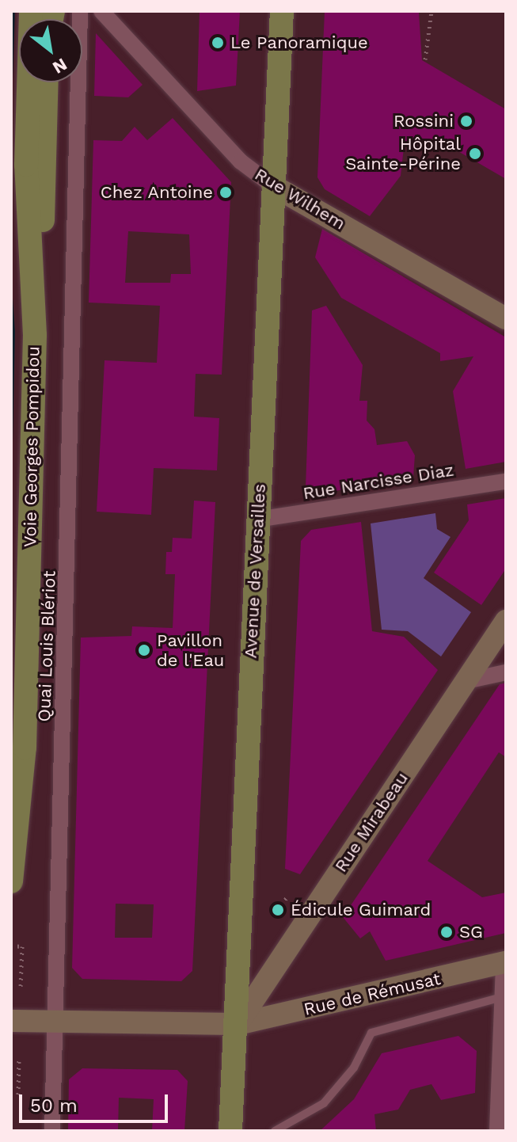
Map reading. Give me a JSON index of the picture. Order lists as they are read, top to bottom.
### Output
{
  "streets": {
    "main road": ["Voie Georges Pompidou", "Avenue de Versailles"],
    "street": [
      "Rue Wilhem",
      "Rue Narcisse Diaz",
      "Quai Louis Blériot",
      "Rue Mirabeau",
      "Rue de Rémusat"
    ]
  },
  "crossings": [
    ["Rue Wilhem", "Avenue de Versailles"],
    ["Rue Narcisse Diaz", "Avenue de Versailles"],
    ["Avenue de Versailles", "Rue Mirabeau"],
    ["Avenue de Versailles", "Rue de Rémusat"],
    ["Quai Louis Blériot", "Rue de Rémusat"],
    ["Rue Mirabeau", "Rue de Rémusat"]
  ],
  "places": [
    "Le Panoramique",
    "Rossini",
    "Hôpital Sainte-Périne",
    "Chez Antoine",
    "Pavillon de l'Eau",
    "Édicule Guimard",
    "SG"
  ],
  "scale_bar": "50 m",
  "north": "bottom right"
}
